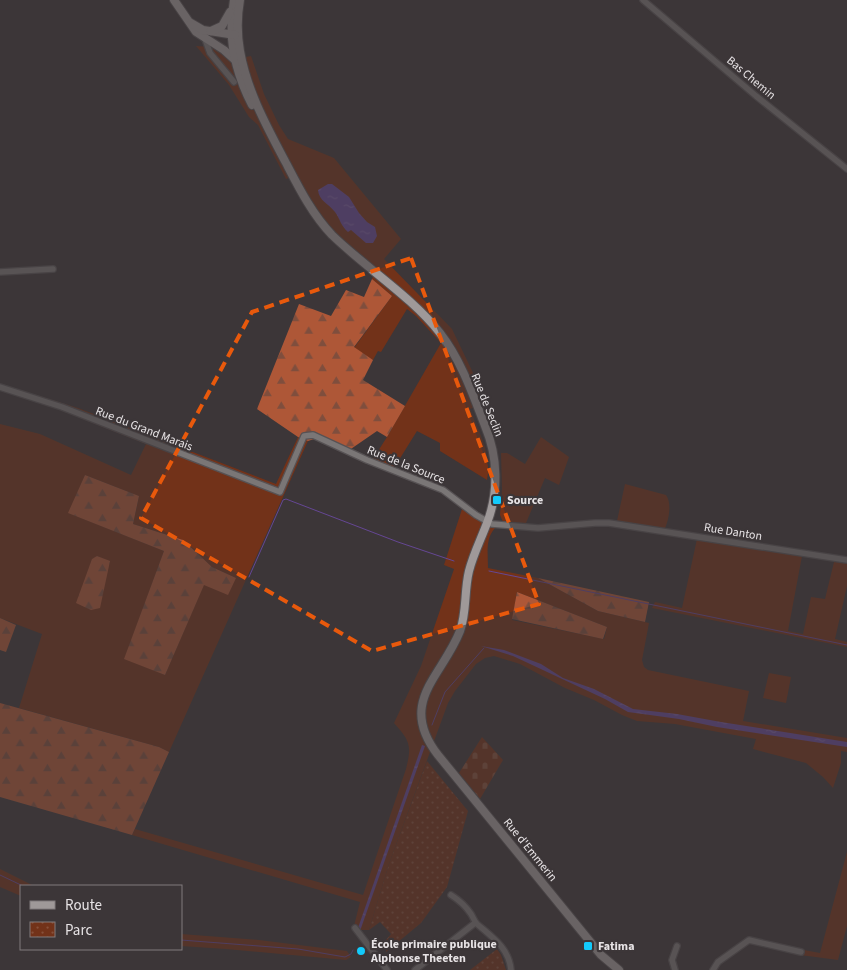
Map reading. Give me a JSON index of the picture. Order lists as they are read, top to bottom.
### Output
{
  "streets": {
    "main road": ["Rue de Seclin", "Rue d'Emmerin"],
    "street": [
      "Bas Chemin",
      "Rue du Grand Marais",
      "Rue de la Source",
      "Rue Danton"
    ]
  },
  "crossings": [
    ["Rue de Seclin", "Rue de la Source"],
    ["Rue de Seclin", "Rue d'Emmerin"],
    ["Rue du Grand Marais", "Rue de la Source"],
    ["Rue de la Source", "Rue Danton"]
  ],
  "places": {
    "transit": ["Source", "Fatima"],
    "other": ["École primaire publique Alphonse Theeten"]
  },
  "legend": ["Route", "Parc"]
}
